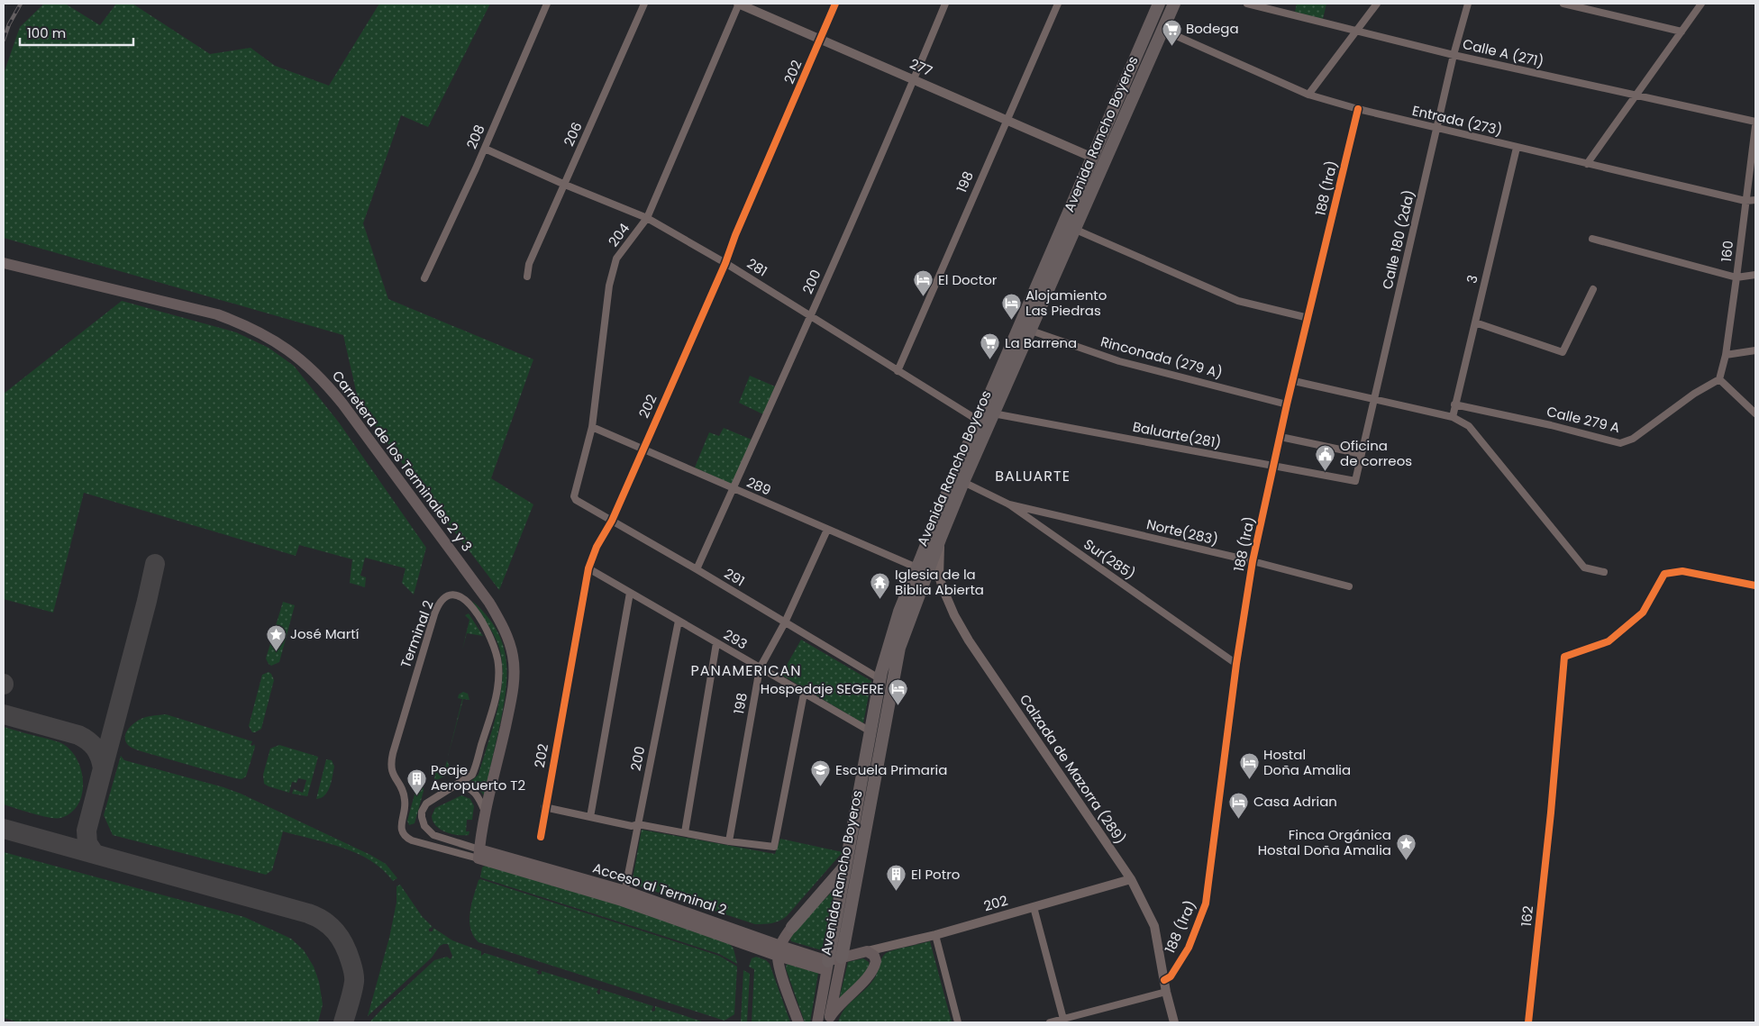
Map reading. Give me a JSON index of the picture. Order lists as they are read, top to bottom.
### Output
{
  "streets": {
    "highway": ["Avenida Rancho Boyeros"],
    "main road": ["Carretera de los Terminales 2 y 3", "Acceso al Terminal 2"],
    "street": [
      "Calle A (271)",
      "277",
      "202",
      "Entrada (273)",
      "206",
      "208",
      "198",
      "188 (1ra)",
      "204",
      "Calle 180 (2da)",
      "160",
      "281",
      "3",
      "200",
      "Rinconada (279 A)",
      "Calle 279 A",
      "Baluarte(281)",
      "289",
      "Norte(283)",
      "Sur(285)",
      "291",
      "Terminal 2",
      "293",
      "Calzada de Mazorra (289)",
      "162"
    ]
  },
  "crossings": [
    ["Calle A (271)", "Calle 180 (2da)"],
    ["277", "202"],
    ["277", "Avenida Rancho Boyeros"],
    ["277", "198"],
    ["277", "204"],
    ["277", "200"],
    ["202", "281"],
    ["202", "289"],
    ["202", "291"],
    ["202", "293"],
    ["202", "Calzada de Mazorra (289)"],
    ["Entrada (273)", "Avenida Rancho Boyeros"],
    ["Entrada (273)", "188 (1ra)"],
    ["Entrada (273)", "Calle 180 (2da)"],
    ["Entrada (273)", "160"],
    ["Entrada (273)", "3"],
    ["206", "281"],
    ["Avenida Rancho Boyeros", "281"],
    ["Avenida Rancho Boyeros", "Rinconada (279 A)"],
    ["Avenida Rancho Boyeros", "Baluarte(281)"],
    ["Avenida Rancho Boyeros", "289"],
    ["Avenida Rancho Boyeros", "Sur(285)"],
    ["Avenida Rancho Boyeros", "291"],
    ["Avenida Rancho Boyeros", "293"],
    ["Avenida Rancho Boyeros", "Calzada de Mazorra (289)"],
    ["Avenida Rancho Boyeros", "Acceso al Terminal 2"],
    ["208", "281"],
    ["198", "281"],
    ["198", "289"],
    ["198", "291"],
    ["198", "293"],
    ["188 (1ra)", "Rinconada (279 A)"],
    ["188 (1ra)", "Baluarte(281)"],
    ["188 (1ra)", "Norte(283)"],
    ["188 (1ra)", "Sur(285)"],
    ["188 (1ra)", "Calzada de Mazorra (289)"],
    ["204", "281"],
    ["204", "289"],
    ["204", "291"],
    ["Calle 180 (2da)", "Baluarte(281)"],
    ["160", "Calle 279 A"],
    ["281", "200"],
    ["3", "Calle 279 A"],
    ["200", "289"],
    ["200", "291"],
    ["200", "293"],
    ["200", "Acceso al Terminal 2"],
    ["Carretera de los Terminales 2 y 3", "Terminal 2"],
    ["Carretera de los Terminales 2 y 3", "Acceso al Terminal 2"],
    ["Norte(283)", "Sur(285)"],
    ["Terminal 2", "Acceso al Terminal 2"]
  ],
  "districts": ["BALUARTE", "PANAMERICAN"],
  "places": {
    "supermarket": ["Bodega", "La Barrena"],
    "hotel": [
      "El Doctor",
      "Alojamiento Las Piedras",
      "Hospedaje SEGERE",
      "Hostal Doña Amalia",
      "Casa Adrian"
    ],
    "public building": ["Oficina de correos"],
    "temple": ["Iglesia de la Biblia Abierta"],
    "place": ["José Martí", "Finca Orgánica Hostal Doña Amalia"],
    "school or university": ["Escuela Primaria"],
    "building": ["Peaje Aeropuerto T2", "El Potro"]
  },
  "scale_bar": "100 m"
}
